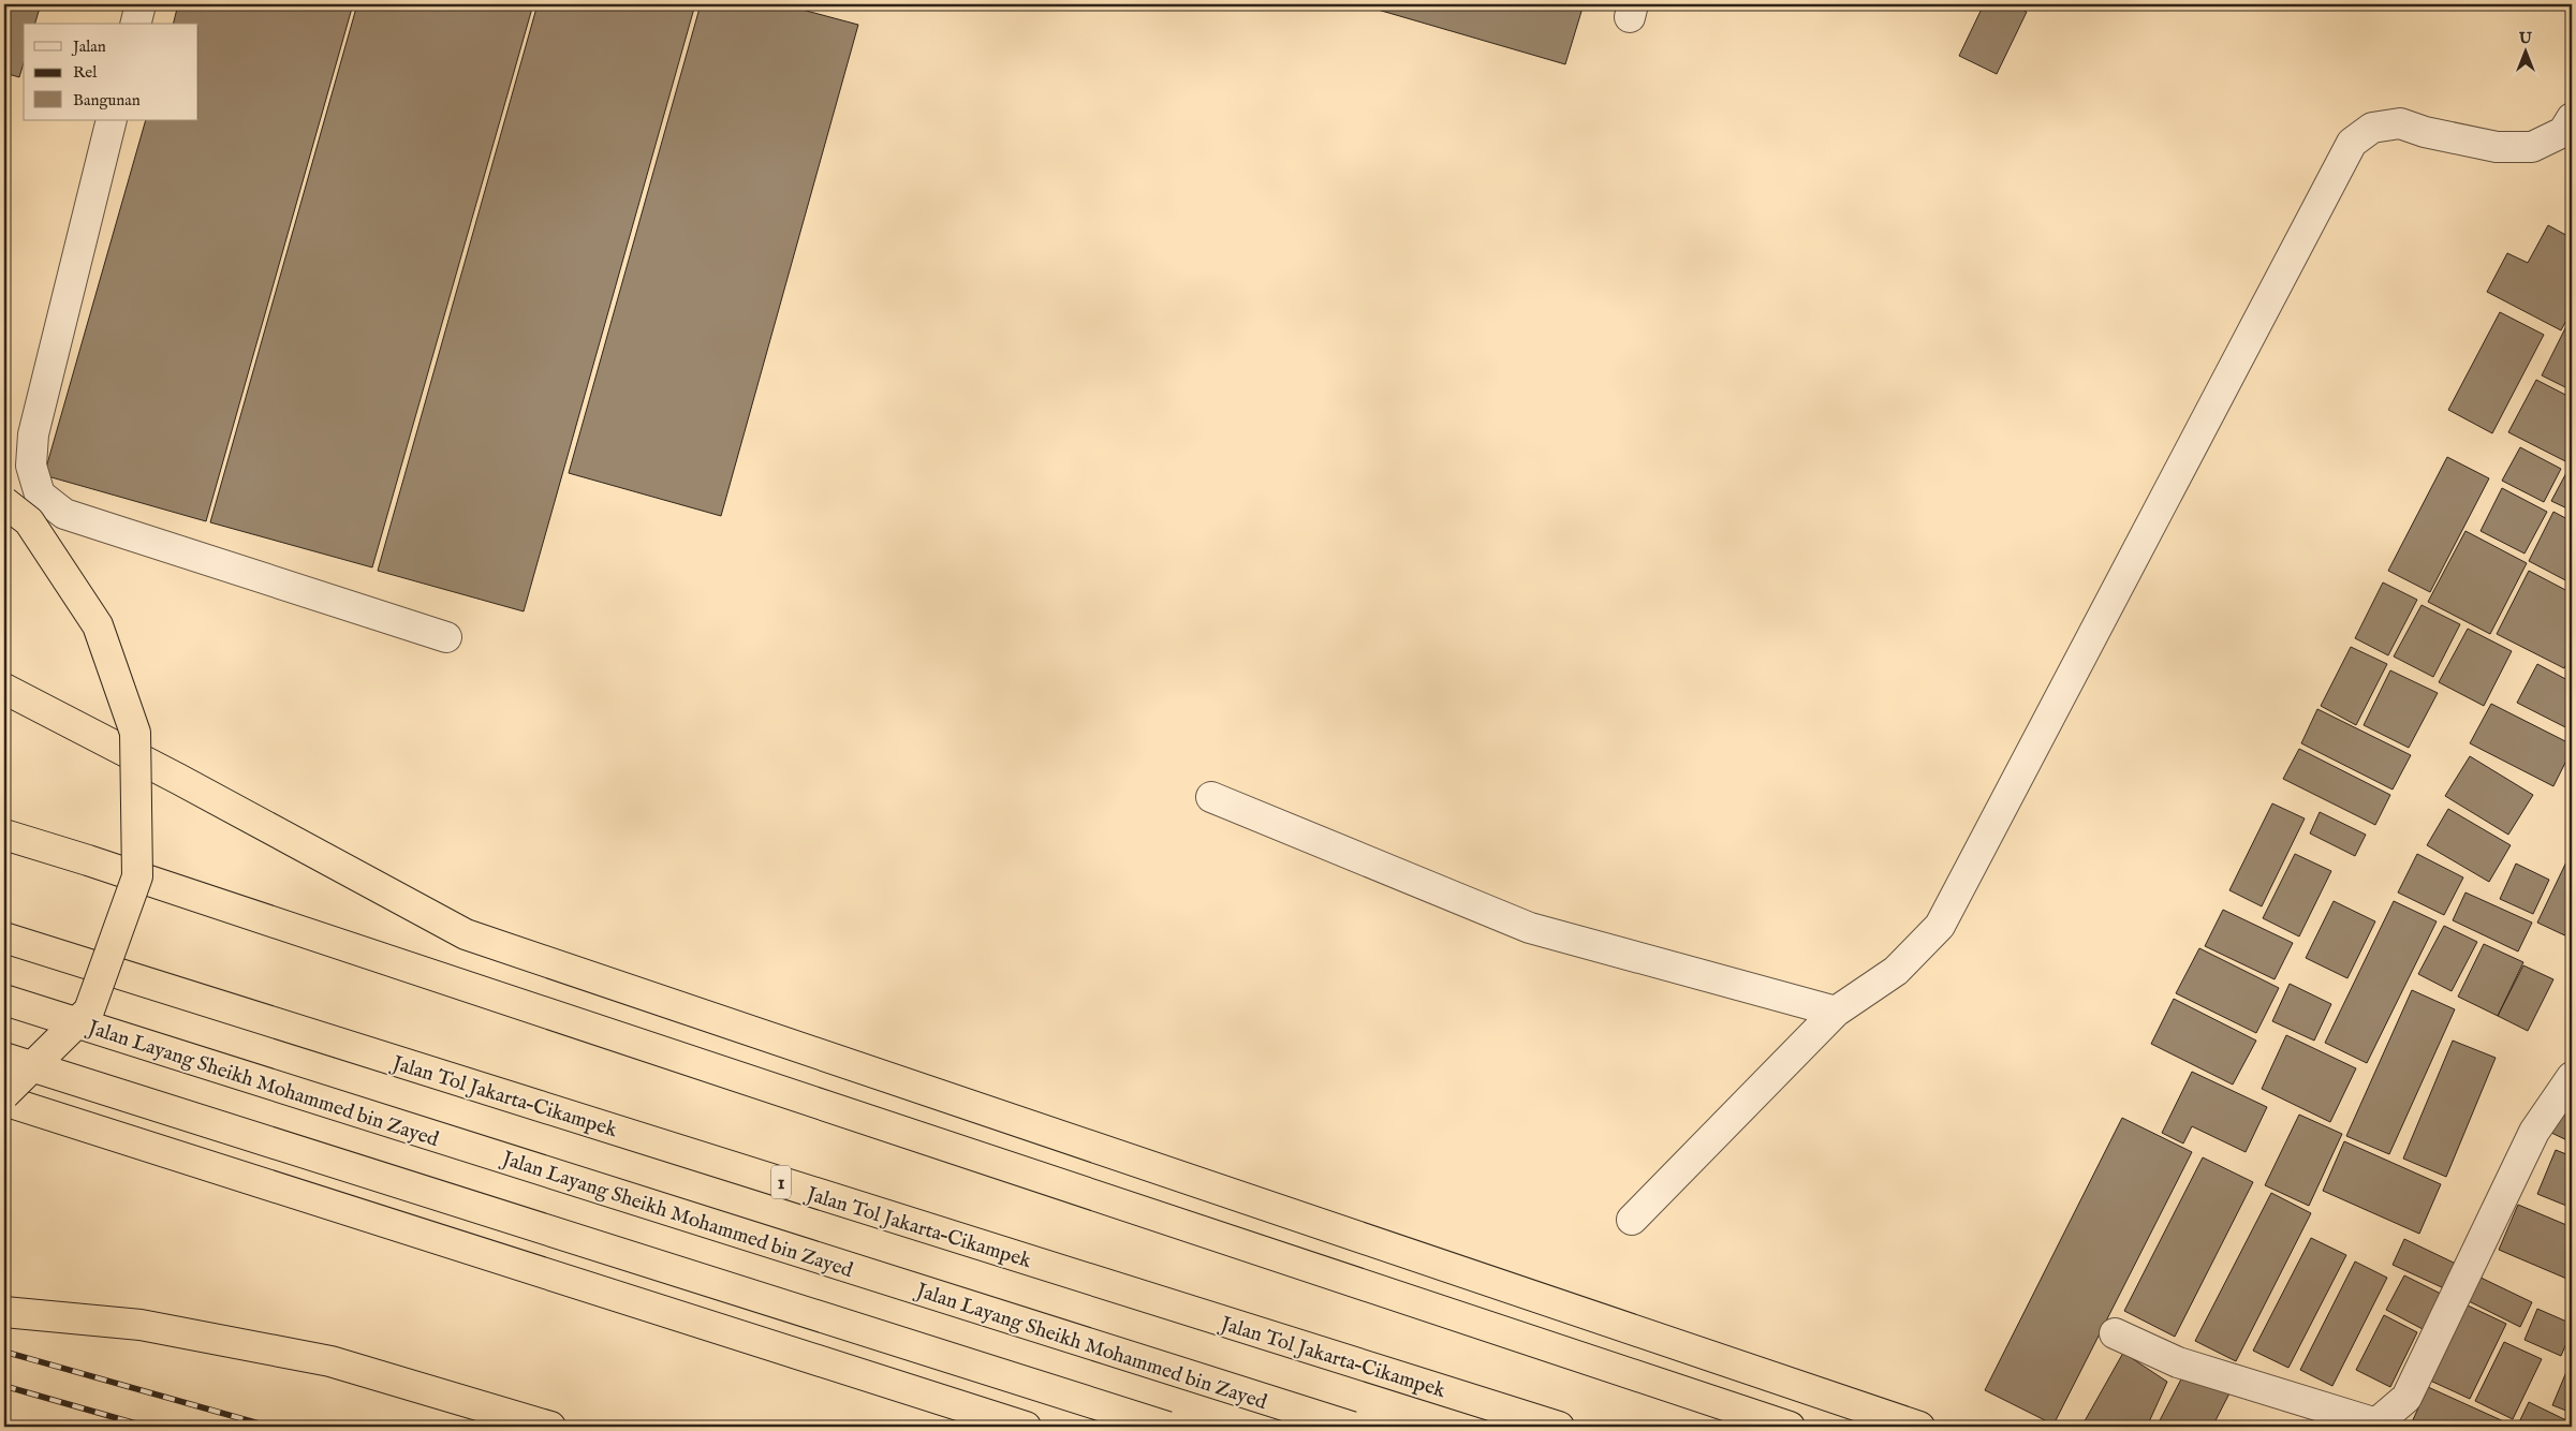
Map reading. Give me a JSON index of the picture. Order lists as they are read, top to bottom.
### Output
{
  "streets": {
    "highway": ["Jalan Layang Sheikh Mohammed bin Zayed", "Jalan Tol Jakarta–Cikampek", "1"]
  },
  "legend": ["Jalan", "Rel", "Bangunan"],
  "north": "top"
}
